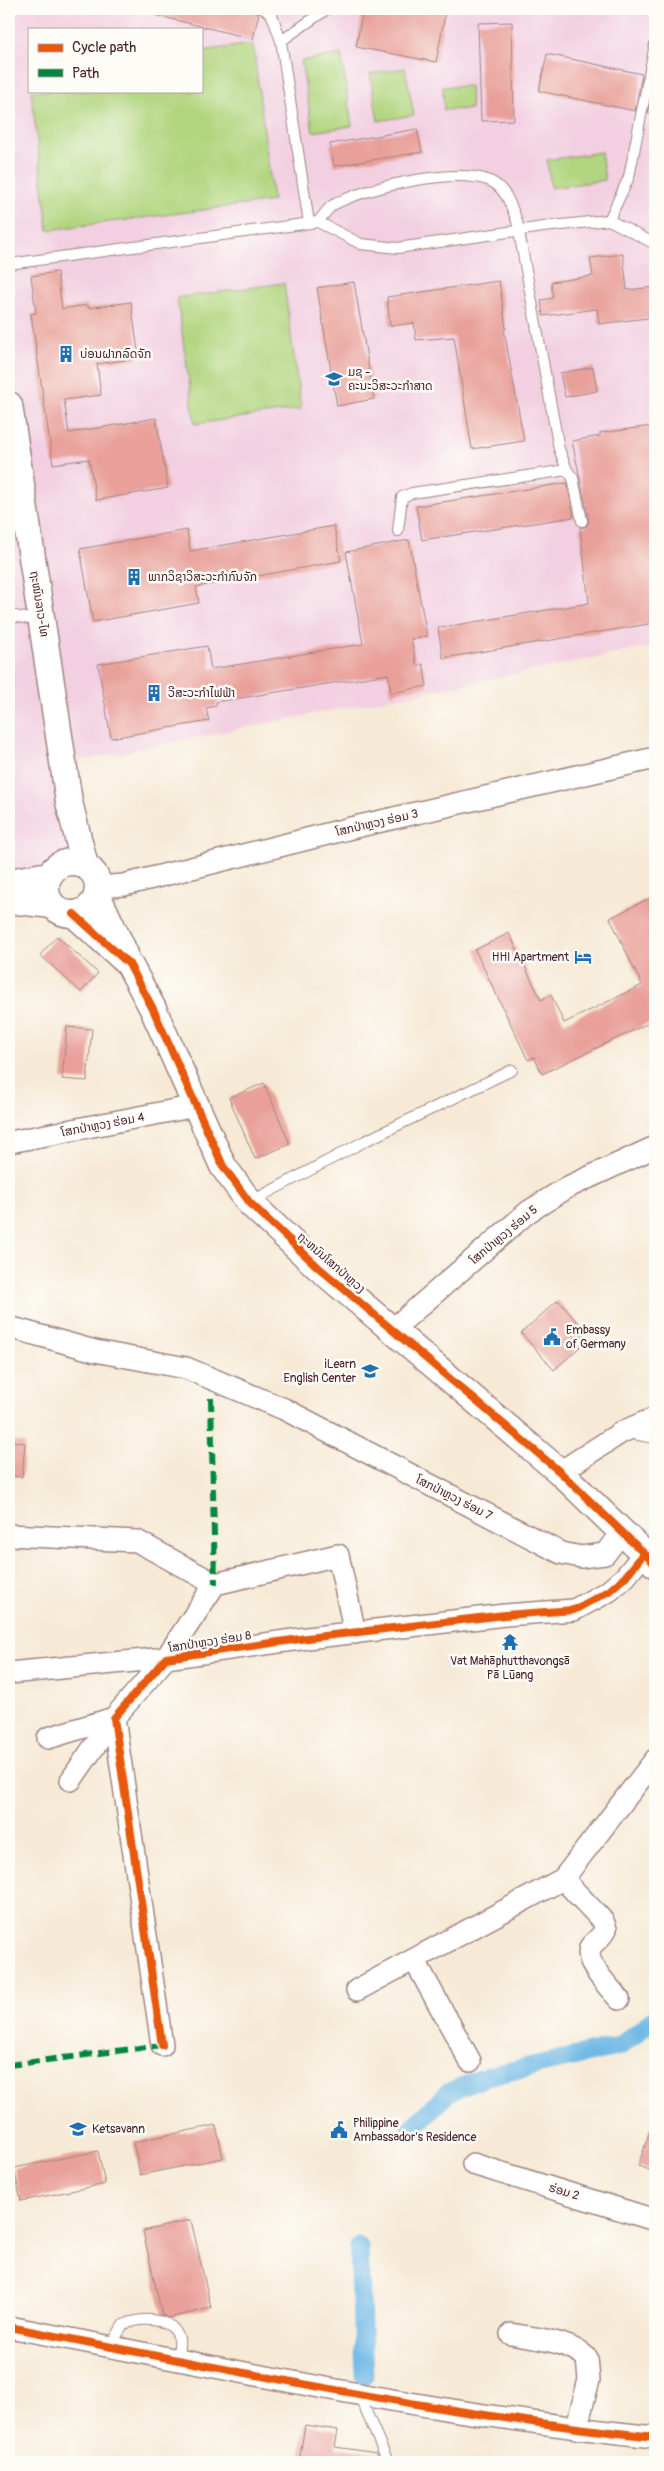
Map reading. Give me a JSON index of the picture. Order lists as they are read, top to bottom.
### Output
{
  "streets": {
    "street": [
      "ຖະໜົນລາວ-ໄທ",
      "ໂສກປ່າຫຼວງ ຮ່ອມ 3",
      "ໂສກປ່າຫຼວງ ຮ່ອມ 4",
      "ໂສກປ່າຫຼວງ ຮ່ອມ 5",
      "ຖະຫນົນໂສກປ່າຫຼວງ",
      "ໂສກປ່າຫຼວງ ຮ່ອມ 7",
      "ໂສກປ່າຫຼວງ ຮ່ອມ 8",
      "ຮ່ອມ 2"
    ]
  },
  "crossings": [
    ["ຖະໜົນລາວ-ໄທ", "ໂສກປ່າຫຼວງ ຮ່ອມ 3"],
    ["ຖະໜົນລາວ-ໄທ", "ຖະຫນົນໂສກປ່າຫຼວງ"],
    ["ໂສກປ່າຫຼວງ ຮ່ອມ 4", "ຖະຫນົນໂສກປ່າຫຼວງ"],
    ["ໂສກປ່າຫຼວງ ຮ່ອມ 5", "ຖະຫນົນໂສກປ່າຫຼວງ"],
    ["ຖະຫນົນໂສກປ່າຫຼວງ", "ໂສກປ່າຫຼວງ ຮ່ອມ 7"],
    ["ຖະຫນົນໂສກປ່າຫຼວງ", "ໂສກປ່າຫຼວງ ຮ່ອມ 8"]
  ],
  "places": {
    "building": ["ບ່ອນຝາກລົດຈັກ", "ພາກວິຊາວິສະວະກຳກົນຈັກ", "ວີສະວະກຳໄຟຟ້າ"],
    "school or university": ["ມຊ - ຄະນະວິສະວະກຳສາດ", "iLearn English Center", "Ketsavann"],
    "hotel": ["HHI Apartment"],
    "public building": ["Embassy of Germany", "Philippine Ambassador's Residence"],
    "temple": ["Vat Mahāphutthavongsā Pā Lūang"]
  },
  "legend": ["Cycle path", "Path"]
}
